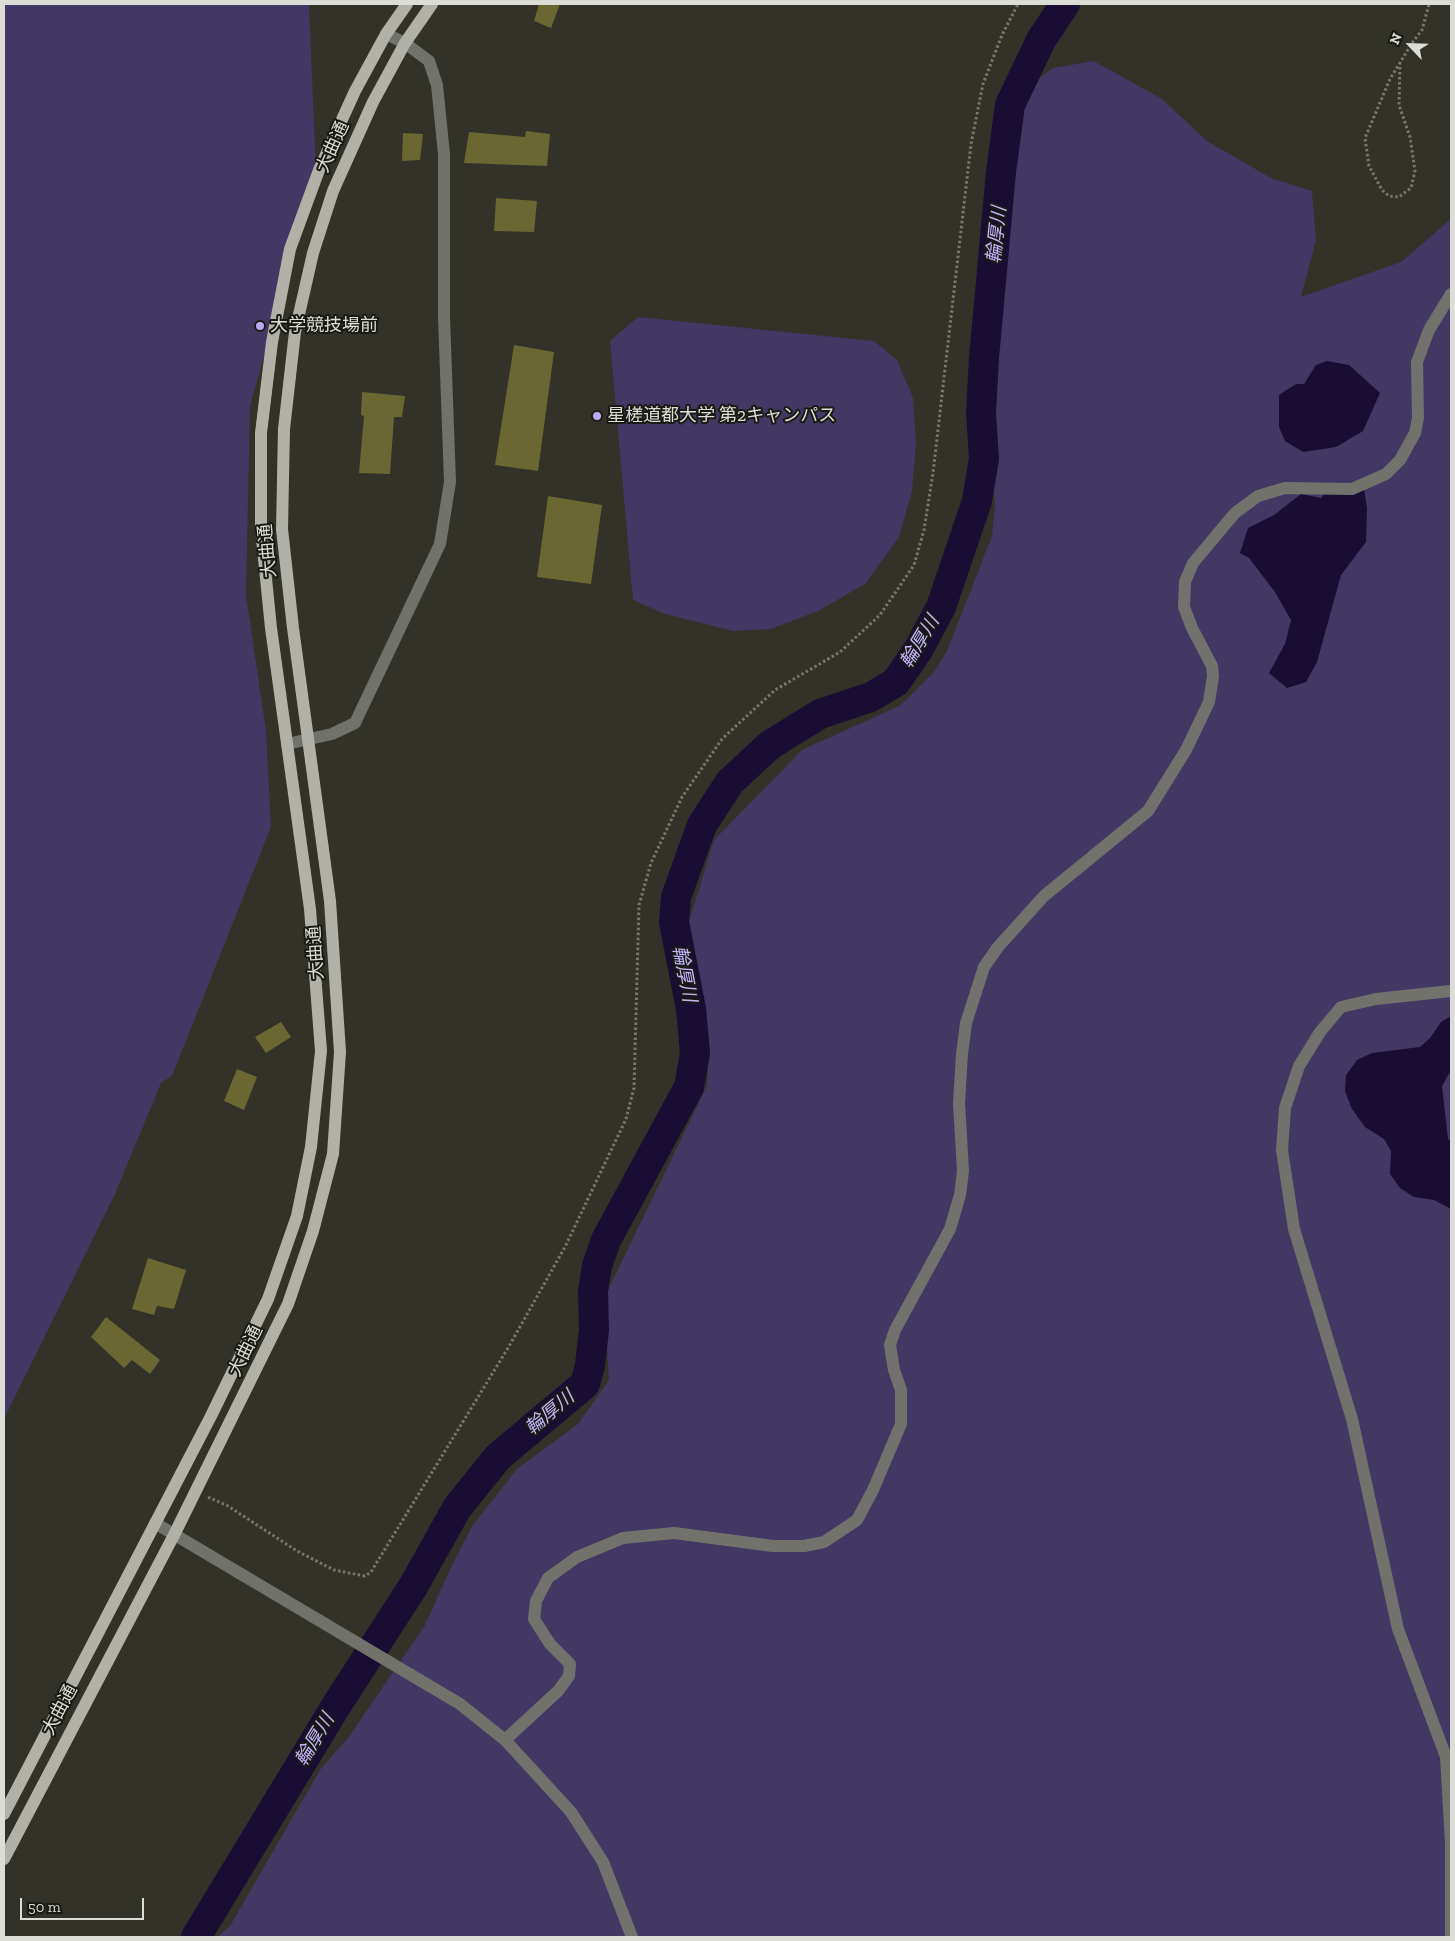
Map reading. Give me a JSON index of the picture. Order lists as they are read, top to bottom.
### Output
{
  "streets": {
    "main road": ["大曲通"]
  },
  "water": ["輪厚川"],
  "places": ["大学競技場前", "星槎道都大学 第2キャンパス"],
  "scale_bar": "50 m",
  "north": "top left"
}
